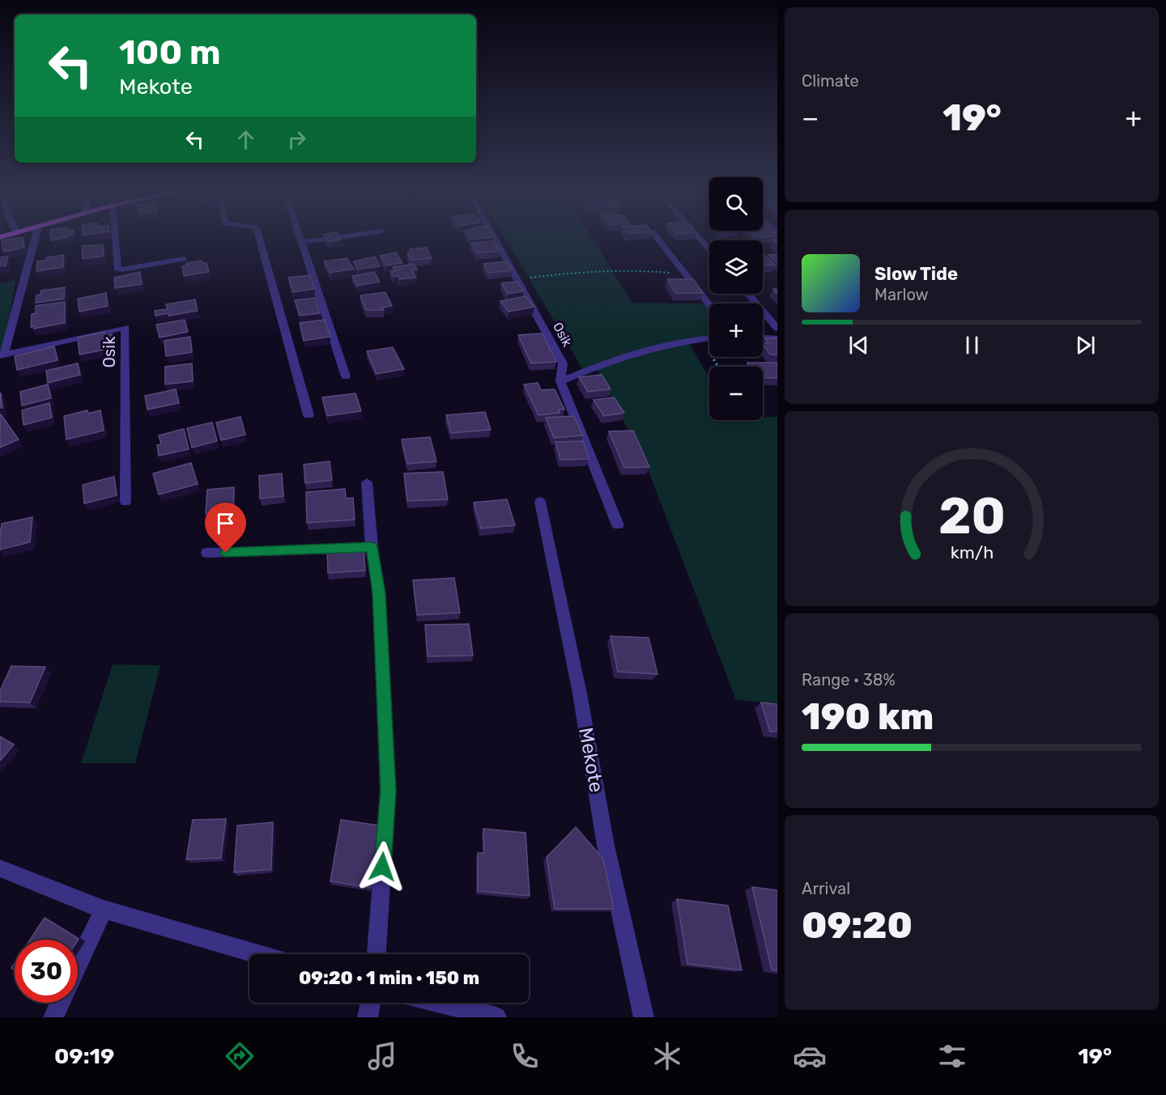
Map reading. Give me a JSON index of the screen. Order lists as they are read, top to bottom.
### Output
{
  "streets": {
    "street": ["Osik", "Mekote"]
  },
  "page": {
    "tile": [
      "Climate",
      ["Range · 38%", "190 km"],
      ["Arrival", "09:20"]
    ],
    "turn": ["100 m", "Mekote"],
    "heat": ["−", "19°", "+"],
    "map_buttons": ["+", "−"],
    "song": ["Slow Tide", "Marlow"],
    "limit": "30",
    "trip": "09:20 · 1 min · 150 m",
    "tabs": ["09:19", "19°"],
    "gauge": ["20", "km/h"]
  }
}
